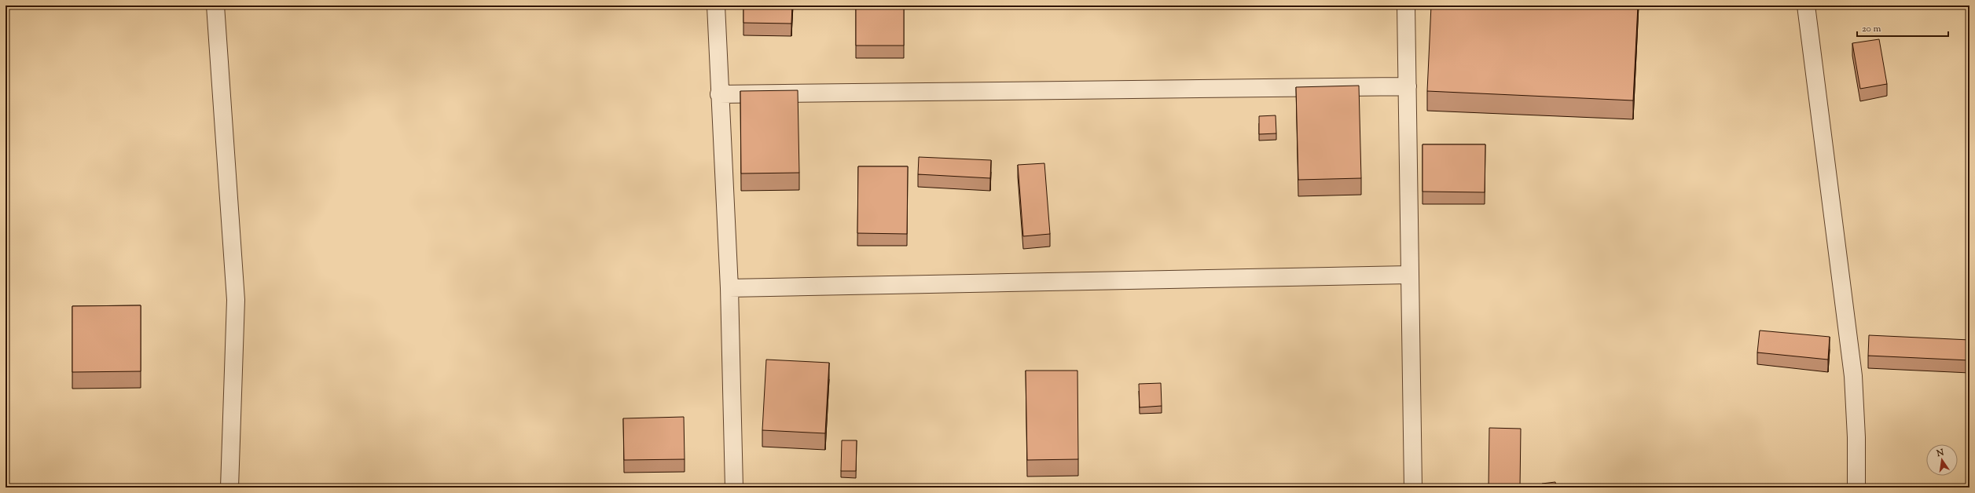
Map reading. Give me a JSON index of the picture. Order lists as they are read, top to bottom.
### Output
{
  "scale_bar": "20 m",
  "north": "top"
}
